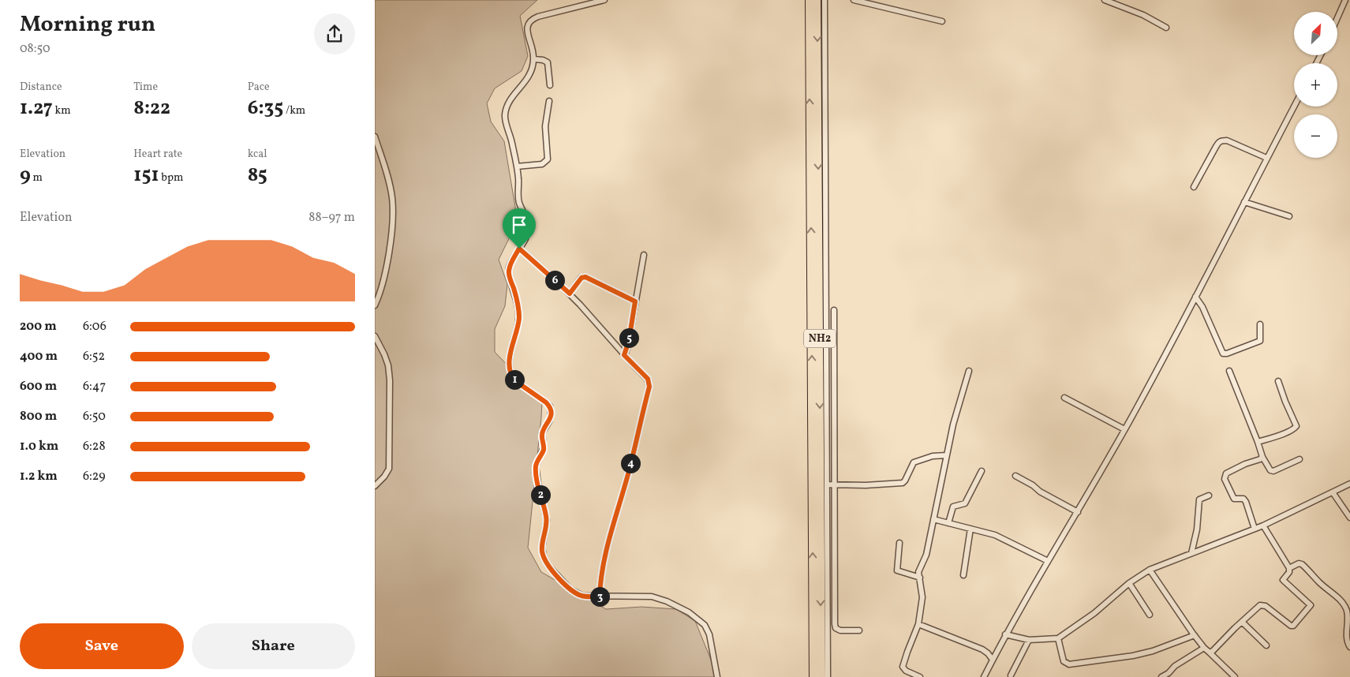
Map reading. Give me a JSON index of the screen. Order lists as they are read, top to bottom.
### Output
{
  "streets": {
    "highway": ["NH2"]
  },
  "north": "top right",
  "page": {
    "heading": ["Morning run", "08:50"],
    "map_buttons": ["+", "−"],
    "stats": [
      ["Distance", "1.27 km"],
      ["Time", "8:22"],
      ["Pace", "6:35 /km"],
      ["Elevation", "9 m"],
      ["Heart rate", "151 bpm"],
      ["kcal", "85"]
    ],
    "chart": ["Elevation", "88–97 m"],
    "pins": [
      "6",
      "5",
      "1",
      "4",
      "2",
      "3"
    ],
    "list": [
      {
        "name": "200 m",
        "note": "6:06"
      },
      {
        "name": "400 m",
        "note": "6:52"
      },
      {
        "name": "600 m",
        "note": "6:47"
      },
      {
        "name": "800 m",
        "note": "6:50"
      },
      {
        "name": "1.0 km",
        "note": "6:28"
      },
      {
        "name": "1.2 km",
        "note": "6:29"
      }
    ],
    "buttons": ["Save", "Share"]
  }
}
